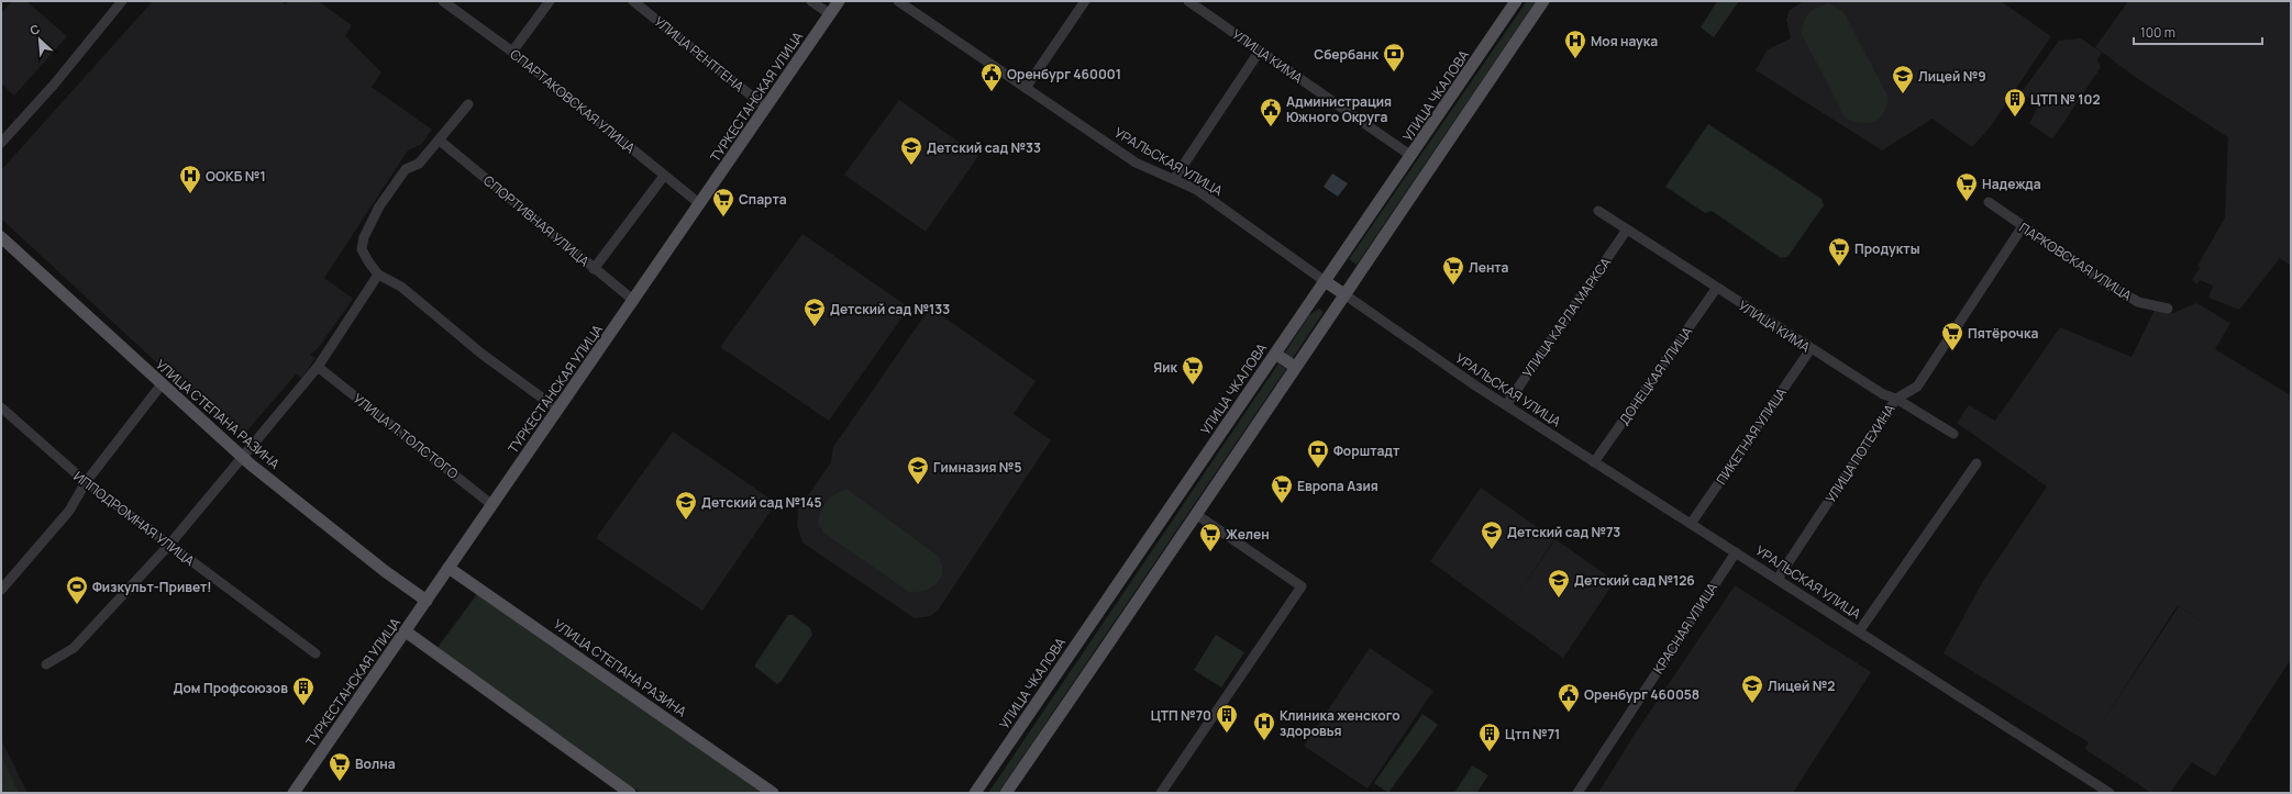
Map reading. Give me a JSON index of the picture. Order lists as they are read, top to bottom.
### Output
{
  "streets": {
    "main road": [
      "УЛИЦА ЧКАЛОВА",
      "ТУРКЕСТАНСКАЯ УЛИЦА",
      "УРАЛЬСКАЯ УЛИЦА",
      "УЛИЦА СТЕПАНА РАЗИНА"
    ],
    "street": [
      "УЛИЦА РЕНТГЕНА",
      "УЛИЦА КИМА",
      "СПАРТАКОВСКАЯ УЛИЦА",
      "СПОРТИВНАЯ УЛИЦА",
      "ПАРКОВСКАЯ УЛИЦА",
      "УЛИЦА КАРЛА МАРКСА",
      "ДОНЕЦКАЯ УЛИЦА",
      "УЛИЦА Л.ТОЛСТОГО",
      "ПИКЕТНАЯ УЛИЦА",
      "УЛИЦА ПОТЕХИНА",
      "ИППОДРОМНАЯ УЛИЦА",
      "КРАСНАЯ УЛИЦА"
    ]
  },
  "crossings": [
    ["УЛИЦА РЕНТГЕНА", "ТУРКЕСТАНСКАЯ УЛИЦА"],
    ["УЛИЦА КИМА", "УЛИЦА ЧКАЛОВА"],
    ["УЛИЦА КИМА", "УЛИЦА КАРЛА МАРКСА"],
    ["УЛИЦА КИМА", "ДОНЕЦКАЯ УЛИЦА"],
    ["УЛИЦА КИМА", "ПИКЕТНАЯ УЛИЦА"],
    ["УЛИЦА КИМА", "УЛИЦА ПОТЕХИНА"],
    ["УЛИЦА ЧКАЛОВА", "УРАЛЬСКАЯ УЛИЦА"],
    ["ТУРКЕСТАНСКАЯ УЛИЦА", "СПАРТАКОВСКАЯ УЛИЦА"],
    ["ТУРКЕСТАНСКАЯ УЛИЦА", "СПОРТИВНАЯ УЛИЦА"],
    ["ТУРКЕСТАНСКАЯ УЛИЦА", "УЛИЦА СТЕПАНА РАЗИНА"],
    ["ТУРКЕСТАНСКАЯ УЛИЦА", "УЛИЦА Л.ТОЛСТОГО"],
    ["УРАЛЬСКАЯ УЛИЦА", "УЛИЦА КАРЛА МАРКСА"],
    ["УРАЛЬСКАЯ УЛИЦА", "ДОНЕЦКАЯ УЛИЦА"],
    ["УРАЛЬСКАЯ УЛИЦА", "ПИКЕТНАЯ УЛИЦА"],
    ["УРАЛЬСКАЯ УЛИЦА", "УЛИЦА ПОТЕХИНА"],
    ["УРАЛЬСКАЯ УЛИЦА", "КРАСНАЯ УЛИЦА"],
    ["ПАРКОВСКАЯ УЛИЦА", "УЛИЦА ПОТЕХИНА"]
  ],
  "places": {
    "hospital": ["Моя наука", "ООКБ №1", "Клиника женского здоровья"],
    "bank": ["Сбербанк", "Форштадт"],
    "public building": ["Оренбург 460001", "Администрация Южного Округа", "Оренбург 460058"],
    "school or university": [
      "Лицей №9",
      "Детский сад №33",
      "Детский сад №133",
      "Гимназия №5",
      "Детский сад №145",
      "Детский сад №73",
      "Детский сад №126",
      "Лицей №2"
    ],
    "building": [
      "ЦТП № 102",
      "Дом Профсоюзов",
      "ЦТП №70",
      "Цтп №71"
    ],
    "supermarket": [
      "Надежда",
      "Спарта",
      "Продукты",
      "Лента",
      "Пятёрочка",
      "Яик",
      "Европа Азия",
      "Желен",
      "Волна"
    ],
    "sports": ["Физкульт-Привет!"]
  },
  "scale_bar": "100 m",
  "north": "top left"
}
